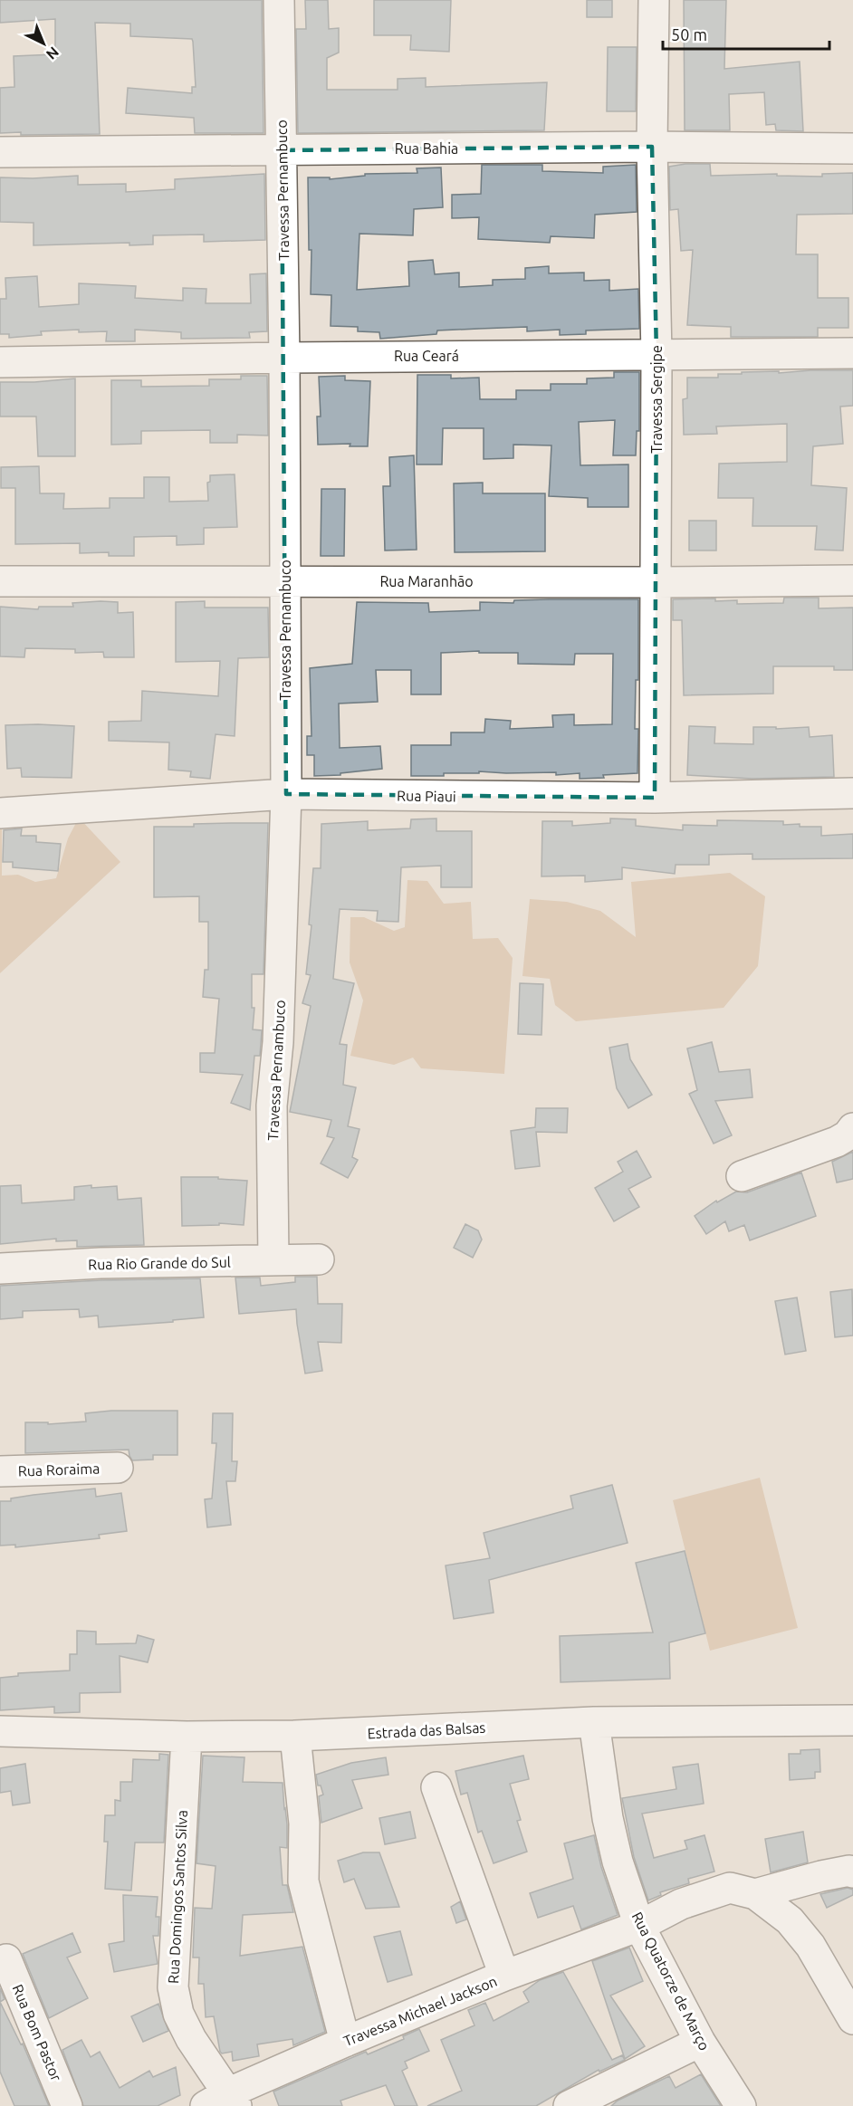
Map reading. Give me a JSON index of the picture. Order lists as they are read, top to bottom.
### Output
{
  "streets": {
    "street": [
      "Rua Bahia",
      "Travessa Pernambuco",
      "Rua Ceará",
      "Travessa Sergipe",
      "Rua Maranhão",
      "Rua Piaui",
      "Rua Rio Grande do Sul",
      "Rua Roraima",
      "Estrada das Balsas",
      "Rua Domingos Santos Silva",
      "Rua Quatorze de Março",
      "Travessa Michael Jackson",
      "Rua Bom Pastor"
    ]
  },
  "crossings": [
    ["Rua Bahia", "Travessa Pernambuco"],
    ["Rua Bahia", "Travessa Sergipe"],
    ["Travessa Pernambuco", "Rua Ceará"],
    ["Travessa Pernambuco", "Rua Maranhão"],
    ["Travessa Pernambuco", "Rua Piaui"],
    ["Travessa Pernambuco", "Rua Rio Grande do Sul"],
    ["Rua Ceará", "Travessa Sergipe"],
    ["Travessa Sergipe", "Rua Maranhão"],
    ["Travessa Sergipe", "Rua Piaui"],
    ["Estrada das Balsas", "Rua Domingos Santos Silva"],
    ["Estrada das Balsas", "Rua Quatorze de Março"],
    ["Rua Domingos Santos Silva", "Travessa Michael Jackson"],
    ["Rua Quatorze de Março", "Travessa Michael Jackson"]
  ],
  "scale_bar": "50 m",
  "north": "bottom right"
}
